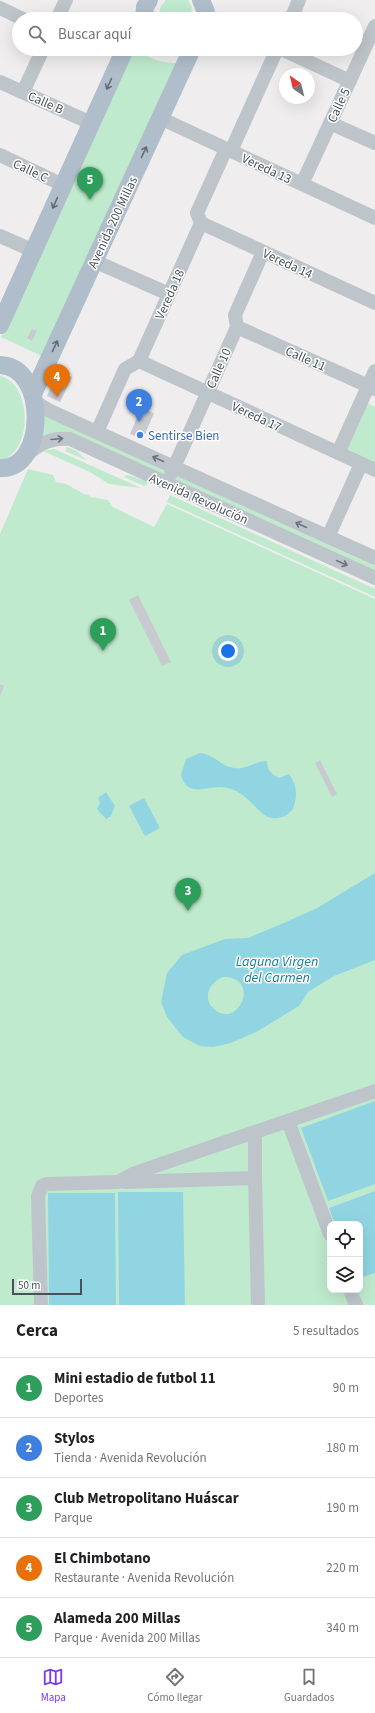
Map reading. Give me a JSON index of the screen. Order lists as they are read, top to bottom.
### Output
{
  "streets": {
    "main road": ["Avenida 200 Millas"],
    "street": [
      "Calle B",
      "Calle 5",
      "Vereda 13",
      "Calle C",
      "Vereda 14",
      "Vereda 18",
      "Calle 11",
      "Calle 10",
      "Vereda 17",
      "Avenida Revolución"
    ]
  },
  "crossings": [
    ["Calle 5", "Vereda 13"],
    ["Vereda 13", "Avenida 200 Millas"],
    ["Vereda 13", "Vereda 18"],
    ["Avenida 200 Millas", "Avenida Revolución"],
    ["Vereda 14", "Vereda 18"],
    ["Vereda 14", "Calle 10"],
    ["Vereda 18", "Vereda 17"],
    ["Vereda 18", "Avenida Revolución"],
    ["Calle 11", "Calle 10"],
    ["Calle 10", "Vereda 17"],
    ["Calle 10", "Avenida Revolución"]
  ],
  "water": ["Laguna Virgen del Carmen"],
  "places": ["Sentirse Bien"],
  "scale_bar": "50 m",
  "north": "top left",
  "page": {
    "search": "Buscar aquí",
    "pins": [
      "5",
      "4",
      "2",
      "1",
      "3"
    ],
    "scale": "50 m",
    "heading": ["Cerca", "5 resultados"],
    "list": [
      {
        "mark": "1",
        "name": "Mini estadio de futbol 11",
        "note": "Deportes",
        "value": "90 m"
      },
      {
        "mark": "2",
        "name": "Stylos",
        "note": "Tienda · Avenida Revolución",
        "value": "180 m"
      },
      {
        "mark": "3",
        "name": "Club Metropolitano Huáscar",
        "note": "Parque",
        "value": "190 m"
      },
      {
        "mark": "4",
        "name": "El Chimbotano",
        "note": "Restaurante · Avenida Revolución",
        "value": "220 m"
      },
      {
        "mark": "5",
        "name": "Alameda 200 Millas",
        "note": "Parque · Avenida 200 Millas",
        "value": "340 m"
      }
    ],
    "nav": ["Mapa", "Cómo llegar", "Guardados"]
  }
}
